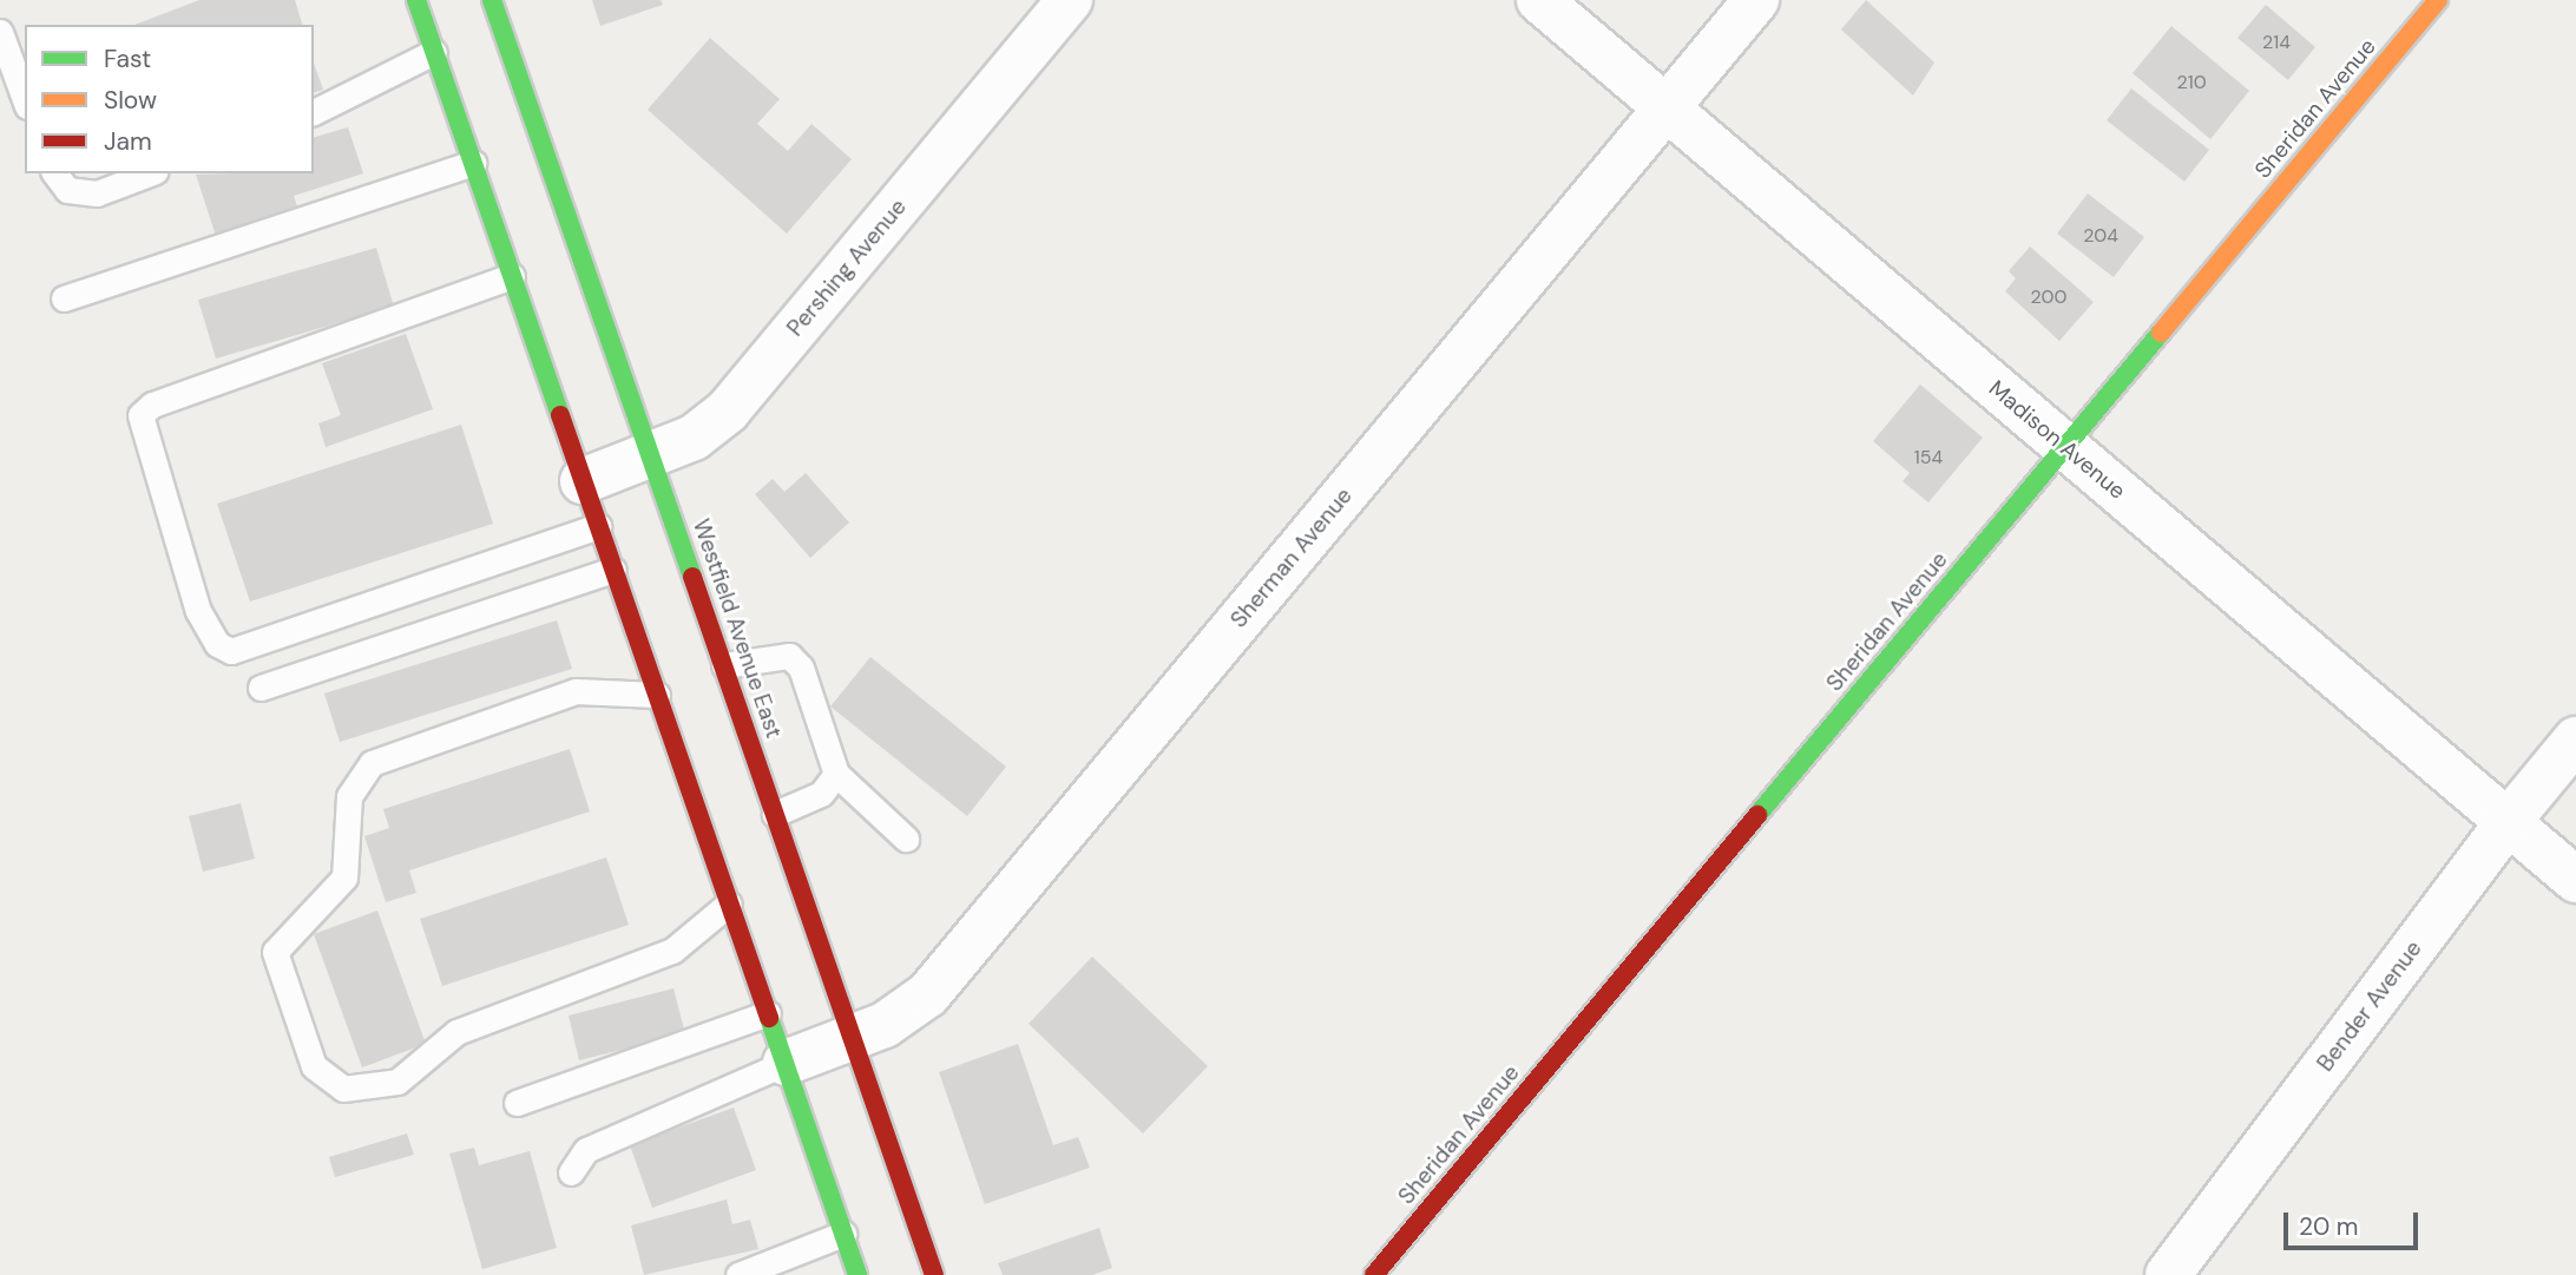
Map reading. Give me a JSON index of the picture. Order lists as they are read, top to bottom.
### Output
{
  "streets": {
    "main road": ["Sheridan Avenue", "Westfield Avenue East"],
    "street": [
      "Pershing Avenue",
      "Madison Avenue",
      "Sherman Avenue",
      "Bender Avenue"
    ]
  },
  "crossings": [
    ["Sheridan Avenue", "Madison Avenue"],
    ["Pershing Avenue", "Westfield Avenue East"],
    ["Madison Avenue", "Sherman Avenue"],
    ["Madison Avenue", "Bender Avenue"],
    ["Sherman Avenue", "Westfield Avenue East"]
  ],
  "house_numbers": [
    "214",
    "210",
    "204",
    "200",
    "154"
  ],
  "legend": ["Fast", "Slow", "Jam"],
  "scale_bar": "20 m"
}
